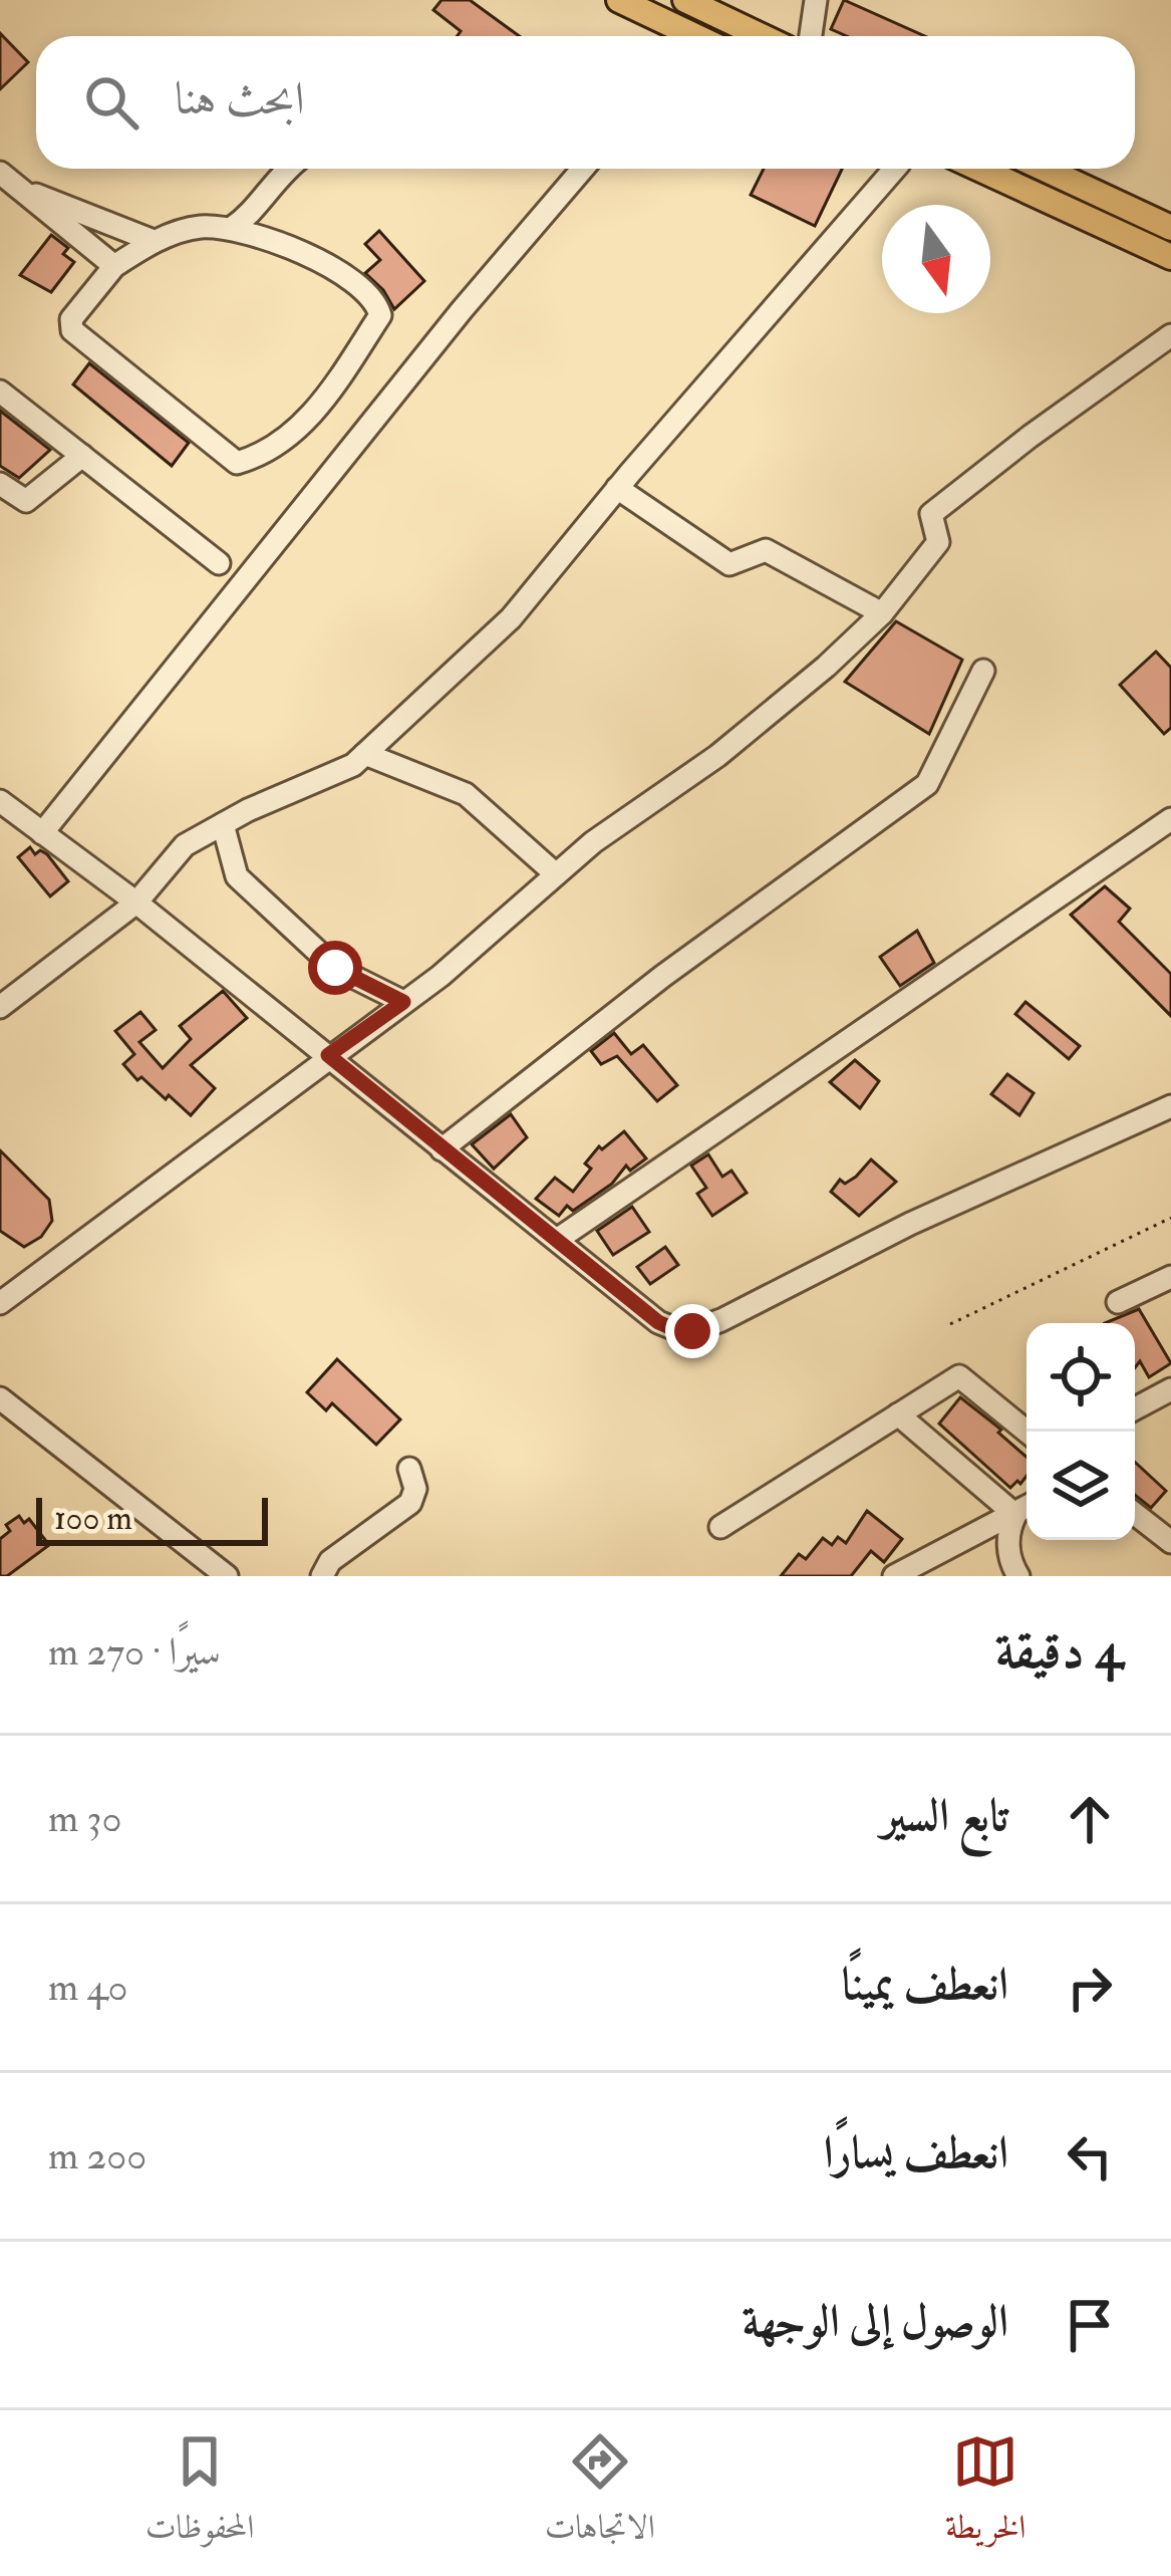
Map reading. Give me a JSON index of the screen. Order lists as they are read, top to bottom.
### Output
{
  "scale_bar": "100 m",
  "north": "bottom",
  "page": {
    "search": "ابحث هنا",
    "scale": "100 m",
    "heading": ["4 دقيقة", "سيرًا · 270 m"],
    "list": [
      ["تابع السير", "30 m"],
      ["انعطف يمينًا", "40 m"],
      ["انعطف يسارًا", "200 m"],
      "الوصول إلى الوجهة"
    ],
    "nav": ["الخريطة", "الاتجاهات", "المحفوظات"]
  }
}
